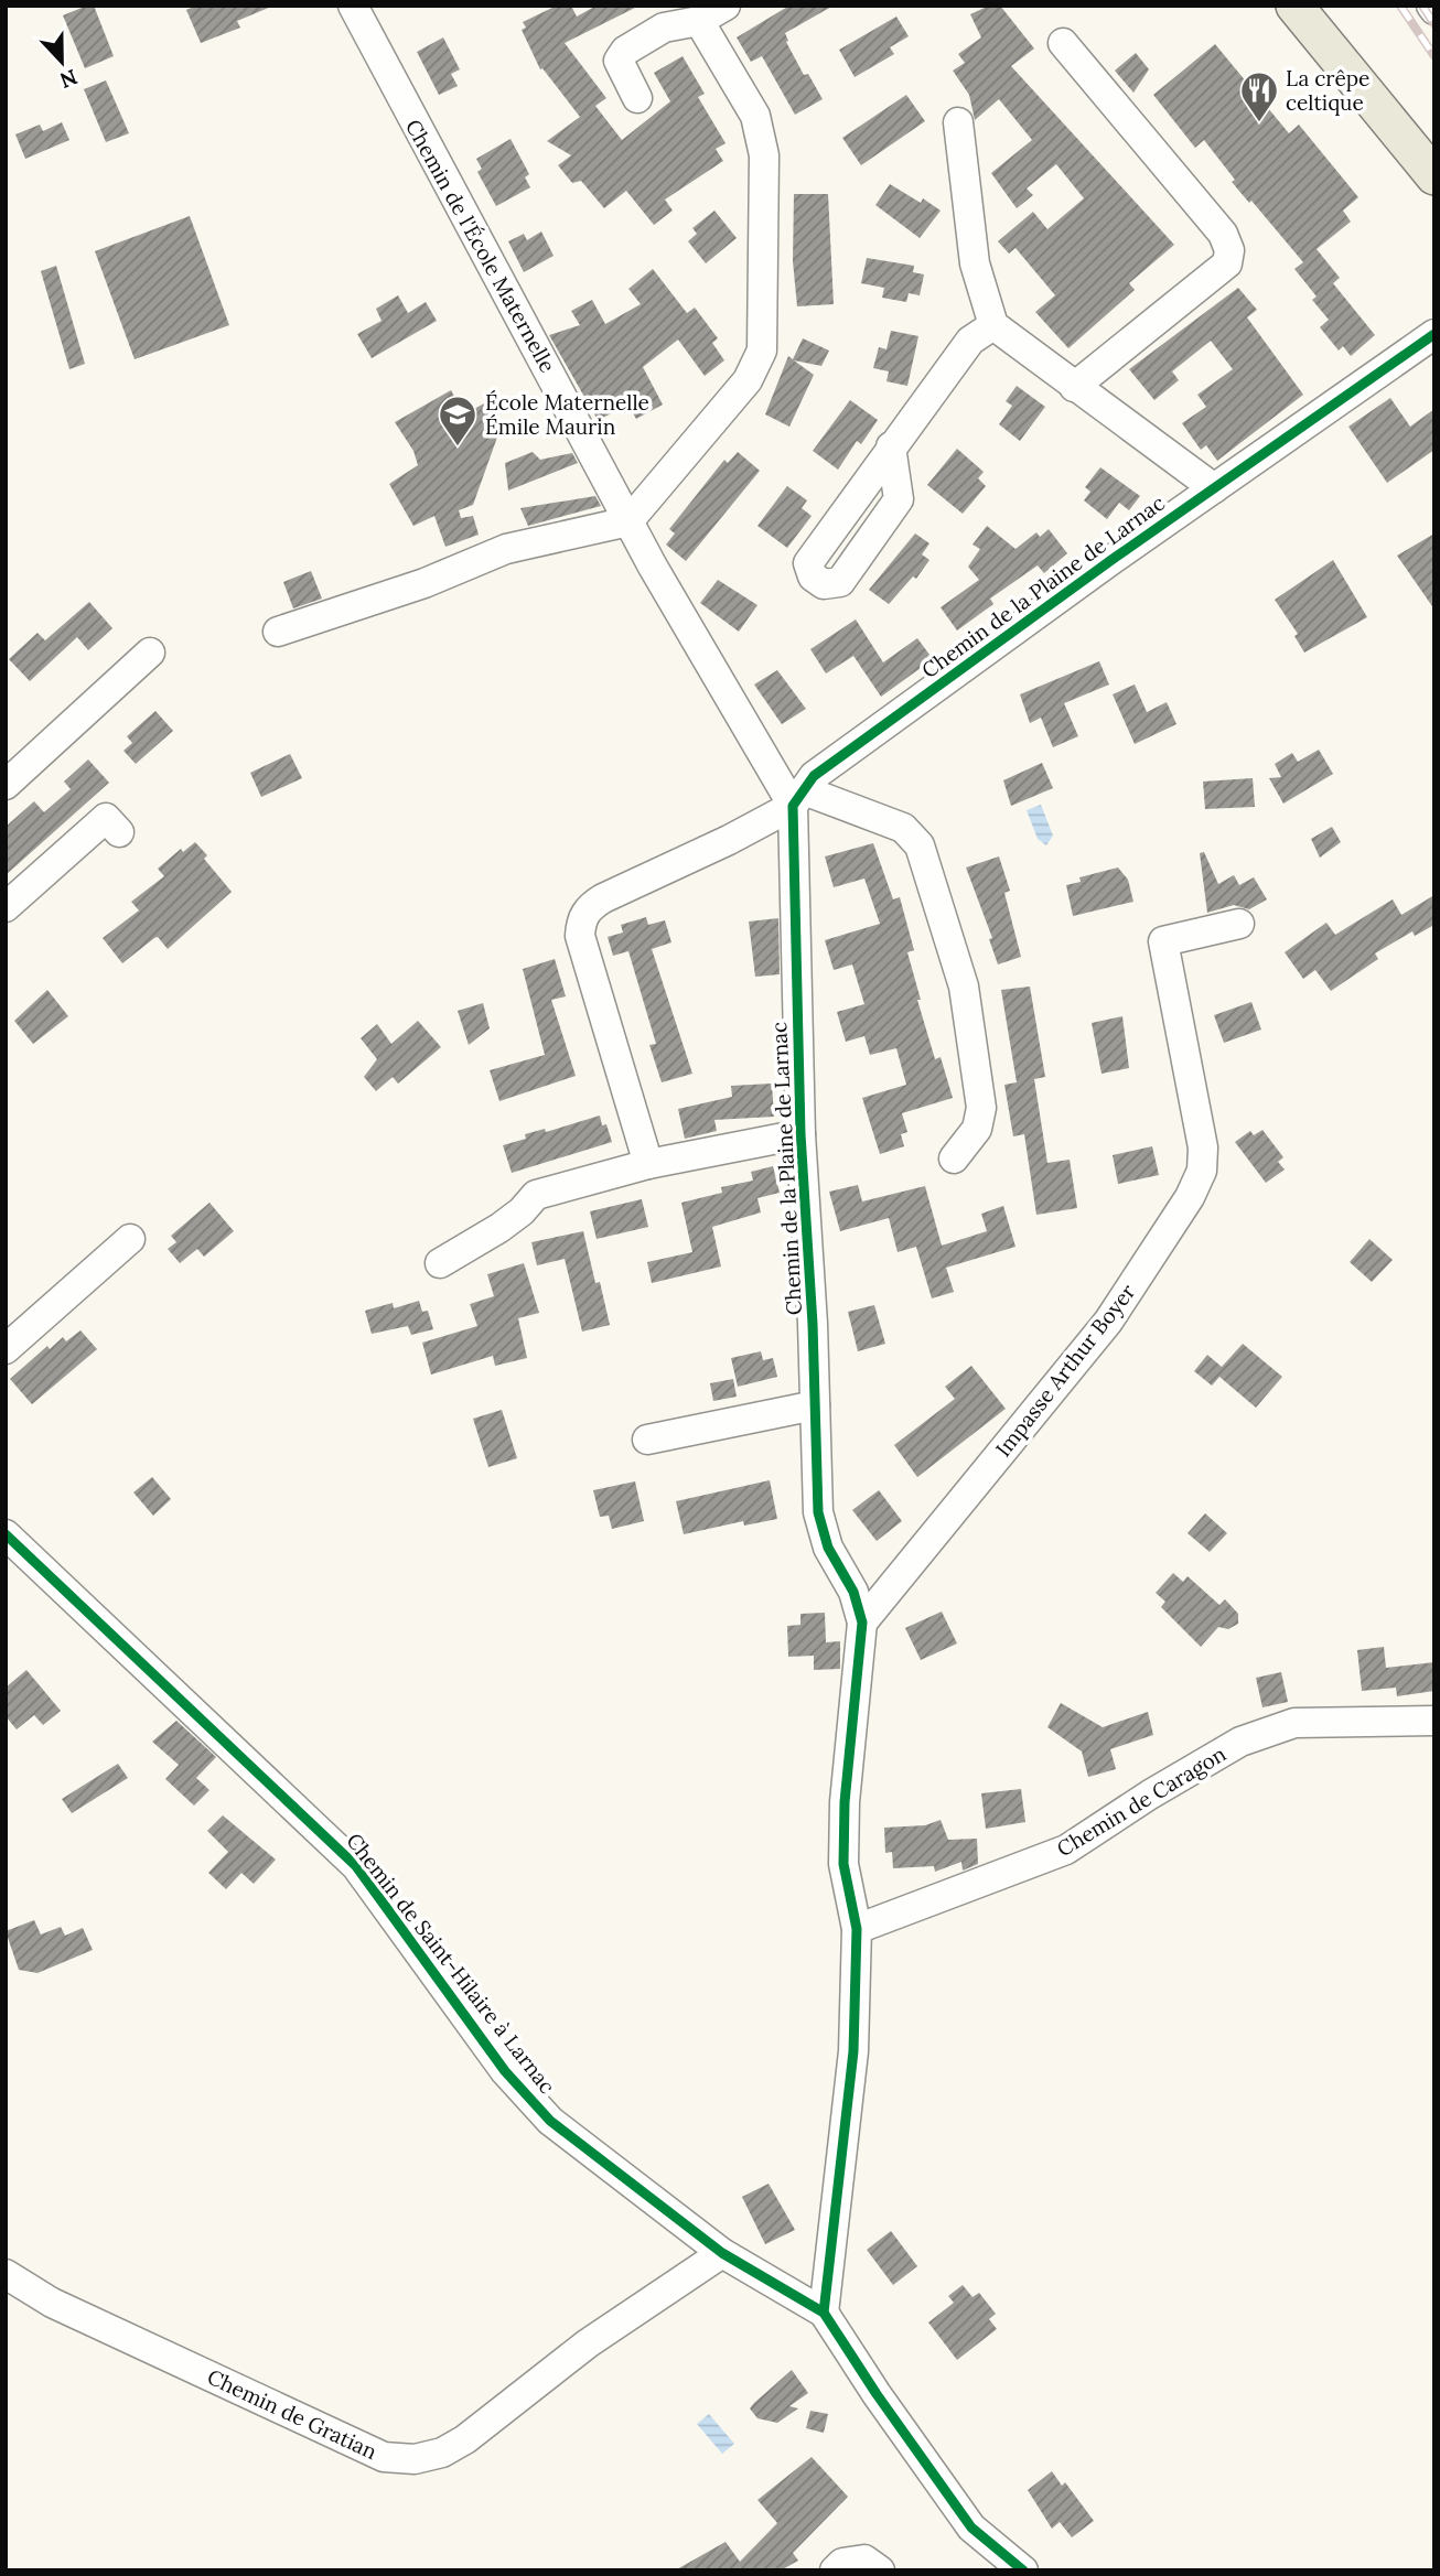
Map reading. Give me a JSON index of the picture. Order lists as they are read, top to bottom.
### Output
{
  "streets": {
    "street": [
      "Chemin de l'École Maternelle",
      "Chemin de la Plaine de Larnac",
      "Impasse Arthur Boyer",
      "Chemin de Caragon",
      "Chemin de Saint-Hilaire à Larnac",
      "Chemin de Gratian"
    ]
  },
  "crossings": [
    ["Chemin de l'École Maternelle", "Chemin de la Plaine de Larnac"],
    ["Chemin de la Plaine de Larnac", "Impasse Arthur Boyer"],
    ["Chemin de la Plaine de Larnac", "Chemin de Caragon"],
    ["Chemin de la Plaine de Larnac", "Chemin de Saint-Hilaire à Larnac"],
    ["Chemin de Saint-Hilaire à Larnac", "Chemin de Gratian"]
  ],
  "places": {
    "restaurant": ["La crêpe celtique"],
    "school or university": ["École Maternelle Émile Maurin"]
  },
  "north": "bottom"
}
